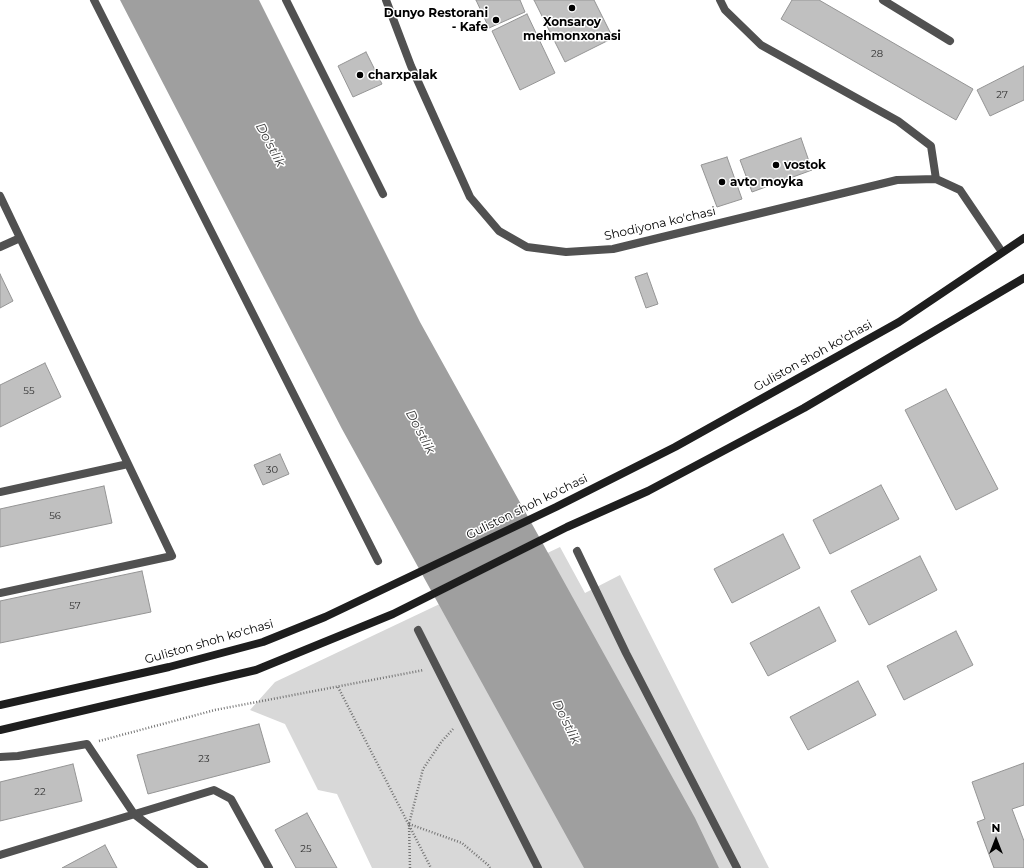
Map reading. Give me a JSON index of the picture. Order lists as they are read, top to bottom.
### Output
{
  "streets": {
    "main road": ["Guliston shoh ko'chasi"],
    "street": ["Shodiyona ko'chasi"]
  },
  "crossings": [
    ["Shodiyona ko'chasi", "Guliston shoh ko'chasi"]
  ],
  "water": ["Do'stlik"],
  "places": [
    "Xonsaroy mehmonxonasi",
    "Dunyo Restorani - Kafe",
    "charxpalak",
    "vostok",
    "avto moyka"
  ],
  "house_numbers": [
    "28",
    "27",
    "55",
    "30",
    "56",
    "57",
    "23",
    "22",
    "25"
  ],
  "north": "top"
}
